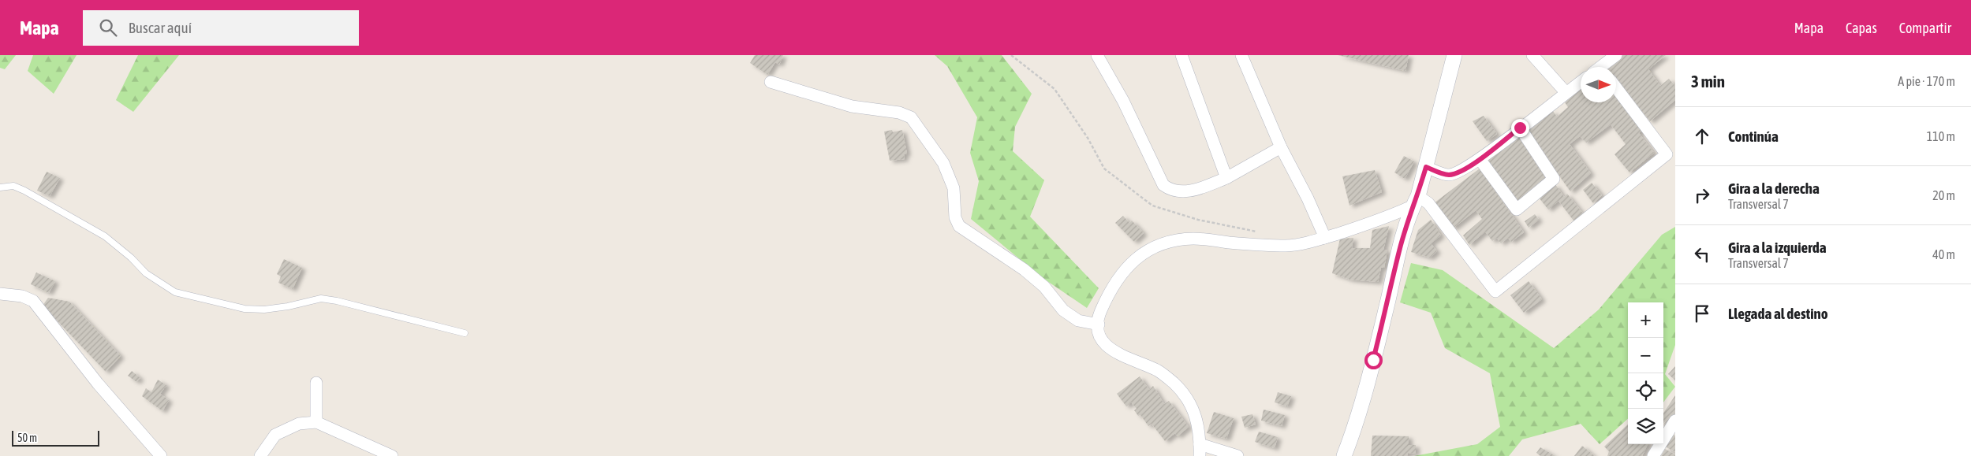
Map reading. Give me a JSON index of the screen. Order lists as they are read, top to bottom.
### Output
{
  "scale_bar": "50 m",
  "north": "right",
  "page": {
    "header": "Mapa",
    "search": "Buscar aquí",
    "nav": ["Mapa", "Capas", "Compartir"],
    "heading": ["3 min", "A pie · 170 m"],
    "list": [
      ["Continúa", "110 m"],
      ["Gira a la derecha", "Transversal 7", "20 m"],
      ["Gira a la izquierda", "Transversal 7", "40 m"],
      "Llegada al destino"
    ],
    "map_buttons": ["+", "−"],
    "scale": "50 m"
  }
}
